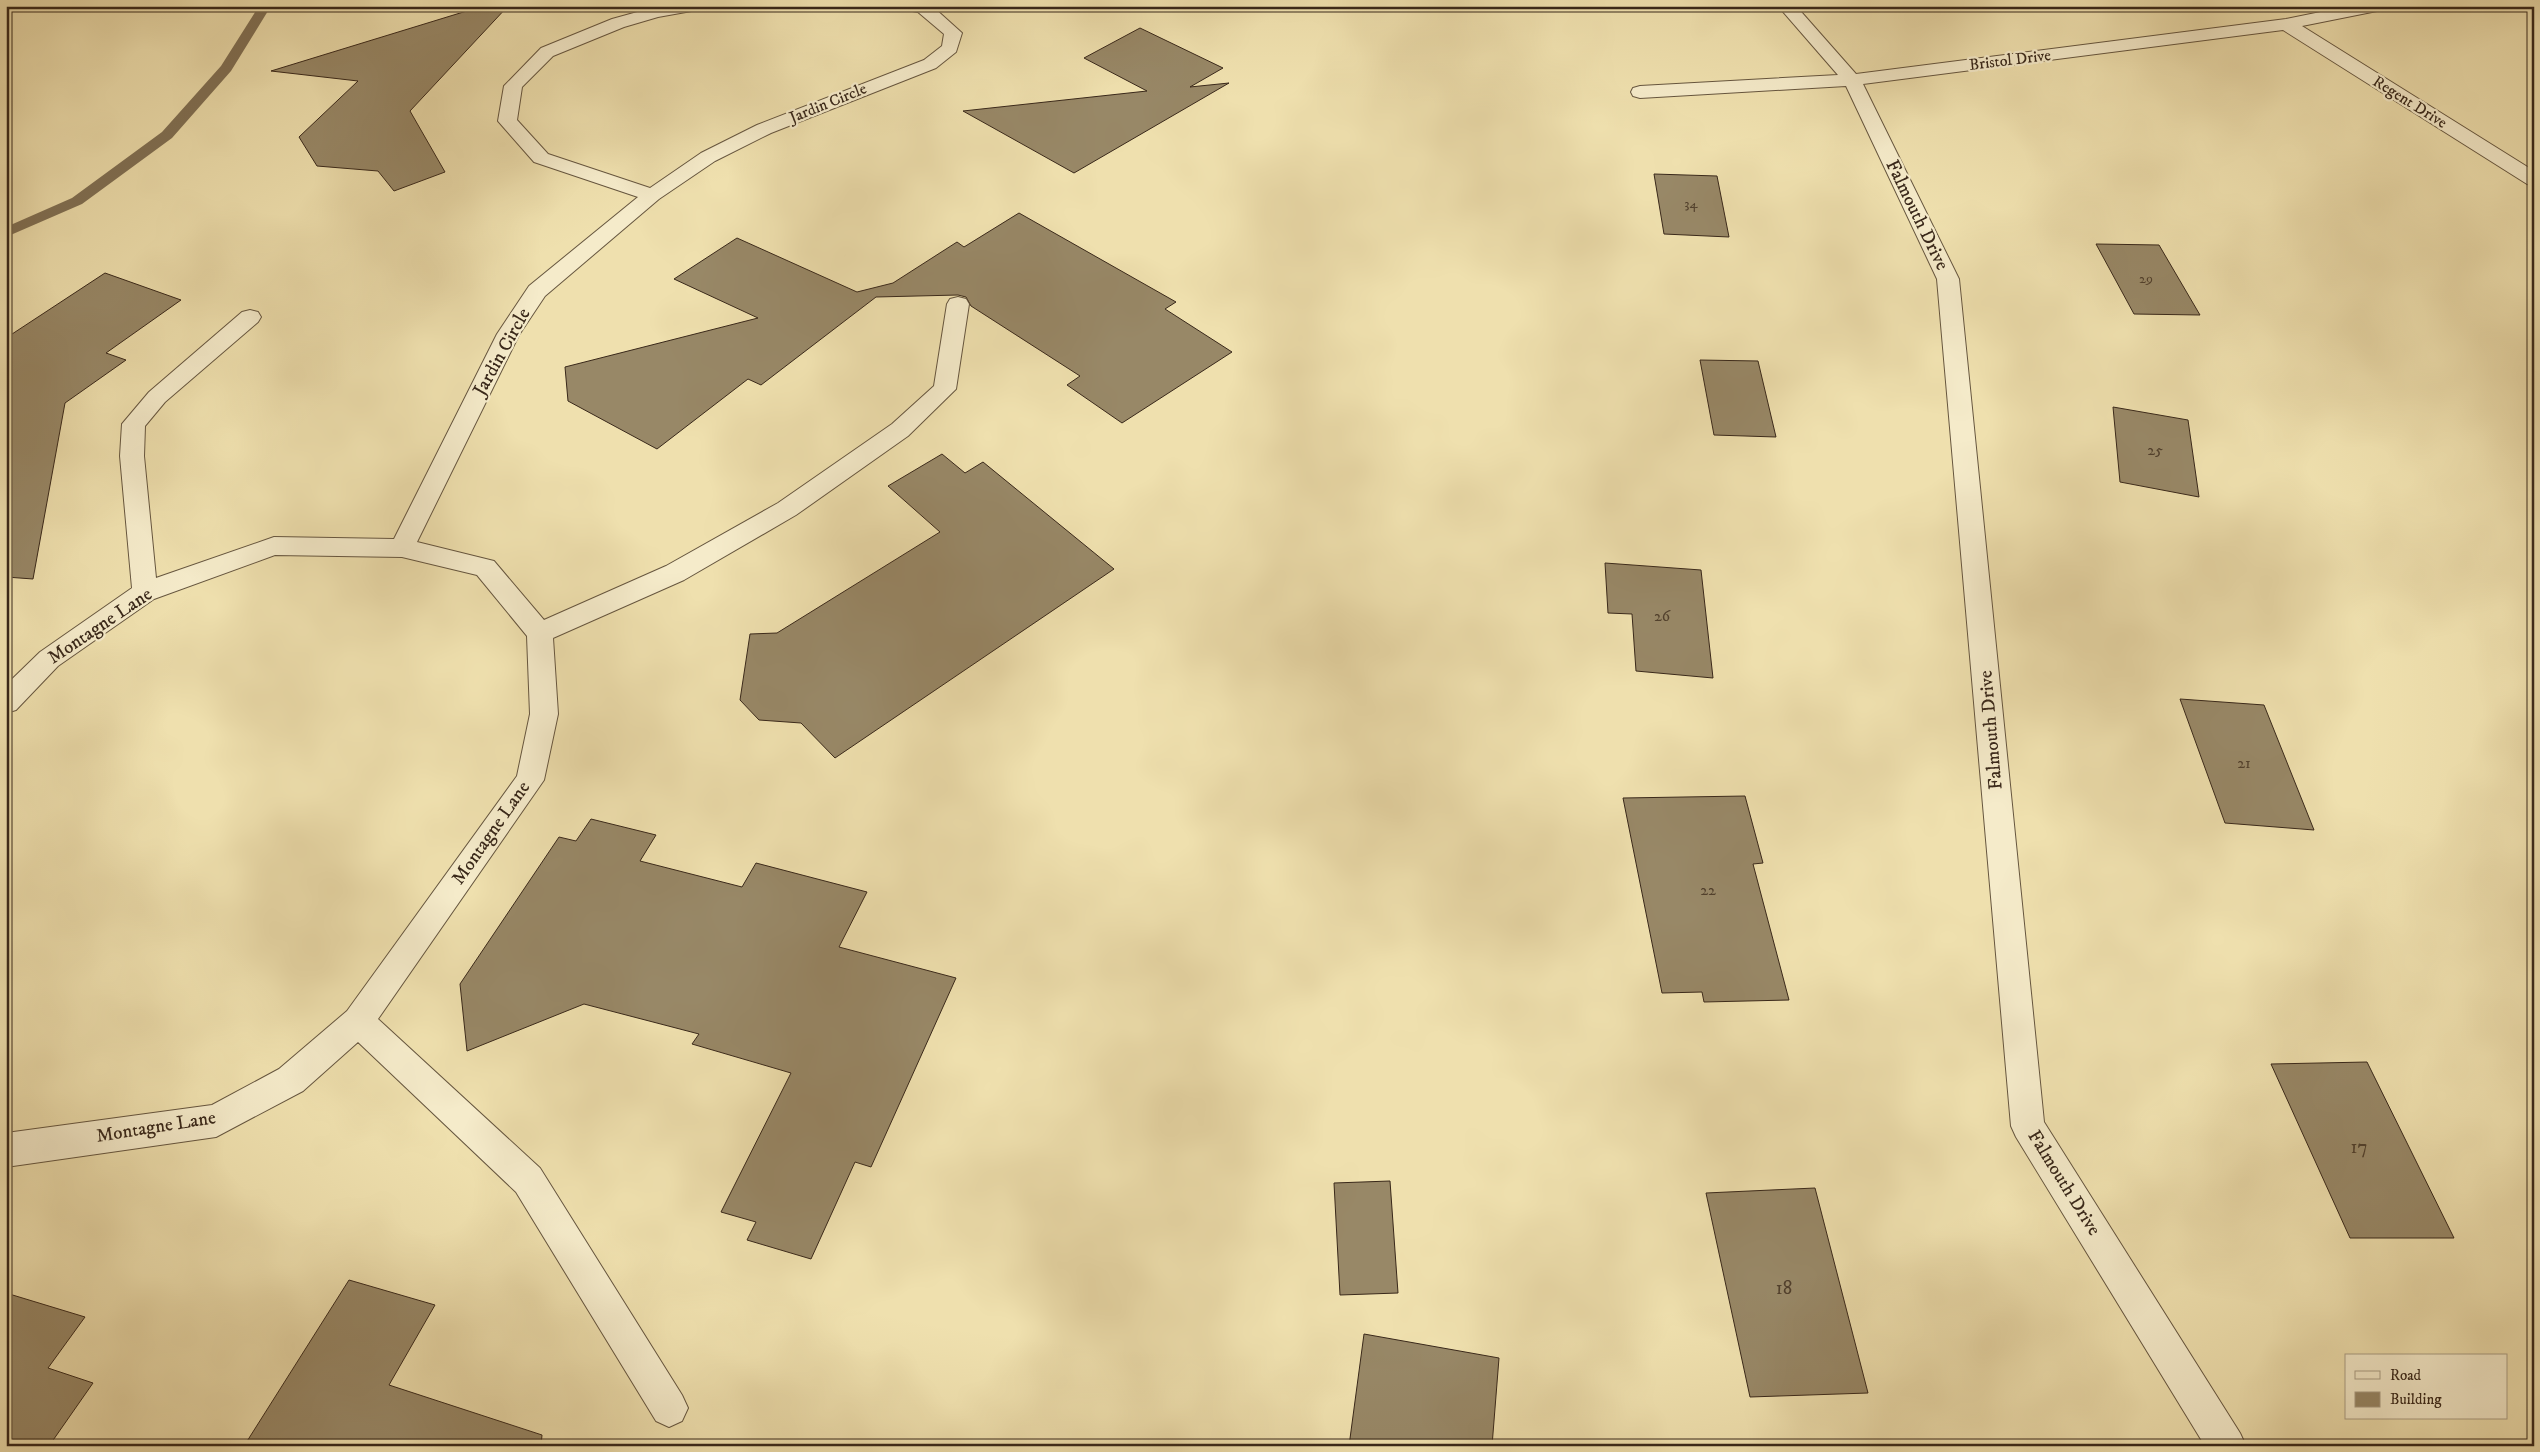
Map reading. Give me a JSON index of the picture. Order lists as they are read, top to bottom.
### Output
{
  "streets": {
    "street": [
      "Bristol Drive",
      "Regent Drive",
      "Jardin Circle",
      "Falmouth Drive",
      "Montagne Lane"
    ]
  },
  "crossings": [
    ["Bristol Drive", "Regent Drive"],
    ["Bristol Drive", "Falmouth Drive"],
    ["Jardin Circle", "Montagne Lane"]
  ],
  "house_numbers": [
    "34",
    "29",
    "25",
    "26",
    "21",
    "22",
    "17",
    "18"
  ],
  "legend": ["Road", "Building"]
}
